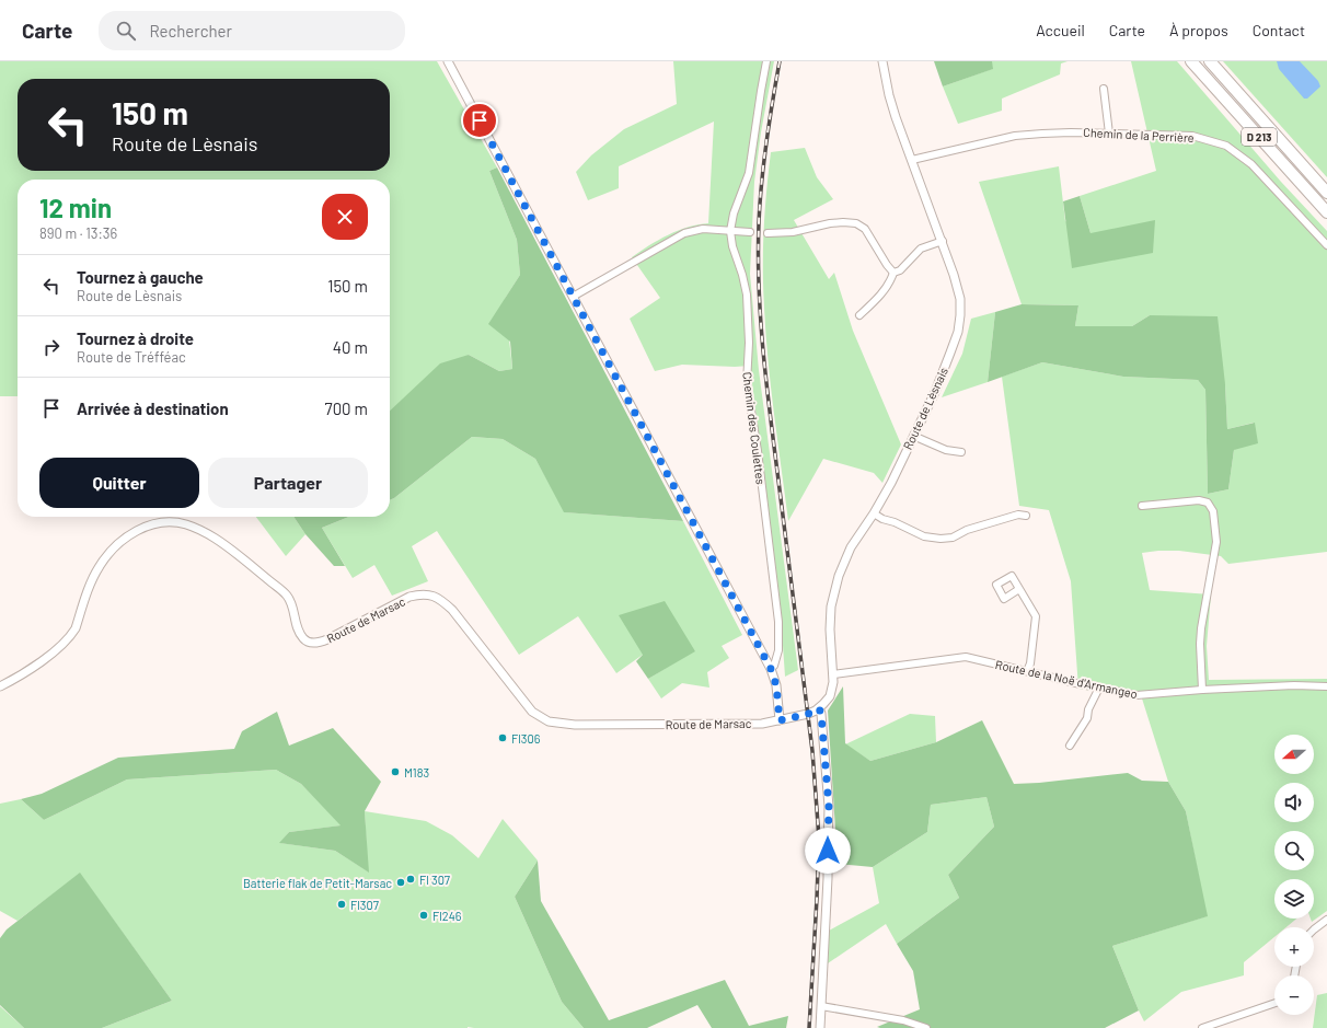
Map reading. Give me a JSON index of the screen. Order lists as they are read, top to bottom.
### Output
{
  "streets": {
    "highway": ["D 213"],
    "street": [
      "Chemin de la Perrière",
      "Route de Lèsnais",
      "Chemin des Coulettes",
      "Route de Marsac",
      "Route de la Noë d'Armangeo"
    ]
  },
  "crossings": [
    ["Chemin de la Perrière", "Route de Lèsnais"],
    ["Route de Lèsnais", "Route de la Noë d'Armangeo"]
  ],
  "places": [
    "Fl306",
    "M183",
    "Fl 307",
    "Batterie flak de Petit-Marsac",
    "Fl307",
    "Fl246"
  ],
  "north": "left",
  "page": {
    "header": "Carte",
    "search": "Rechercher",
    "nav": [
      "Accueil",
      "Carte",
      "À propos",
      "Contact"
    ],
    "turn": ["150 m", "Route de Lèsnais"],
    "heading": ["12 min", "890 m · 13:36"],
    "list": [
      {
        "name": "Tournez à gauche",
        "note": "Route de Lèsnais",
        "value": "150 m"
      },
      {
        "name": "Tournez à droite",
        "note": "Route de Tréfféac",
        "value": "40 m"
      },
      {
        "name": "Arrivée à destination",
        "value": "700 m"
      }
    ],
    "buttons": ["Quitter", "Partager"],
    "map_buttons": ["+", "−"]
  }
}
